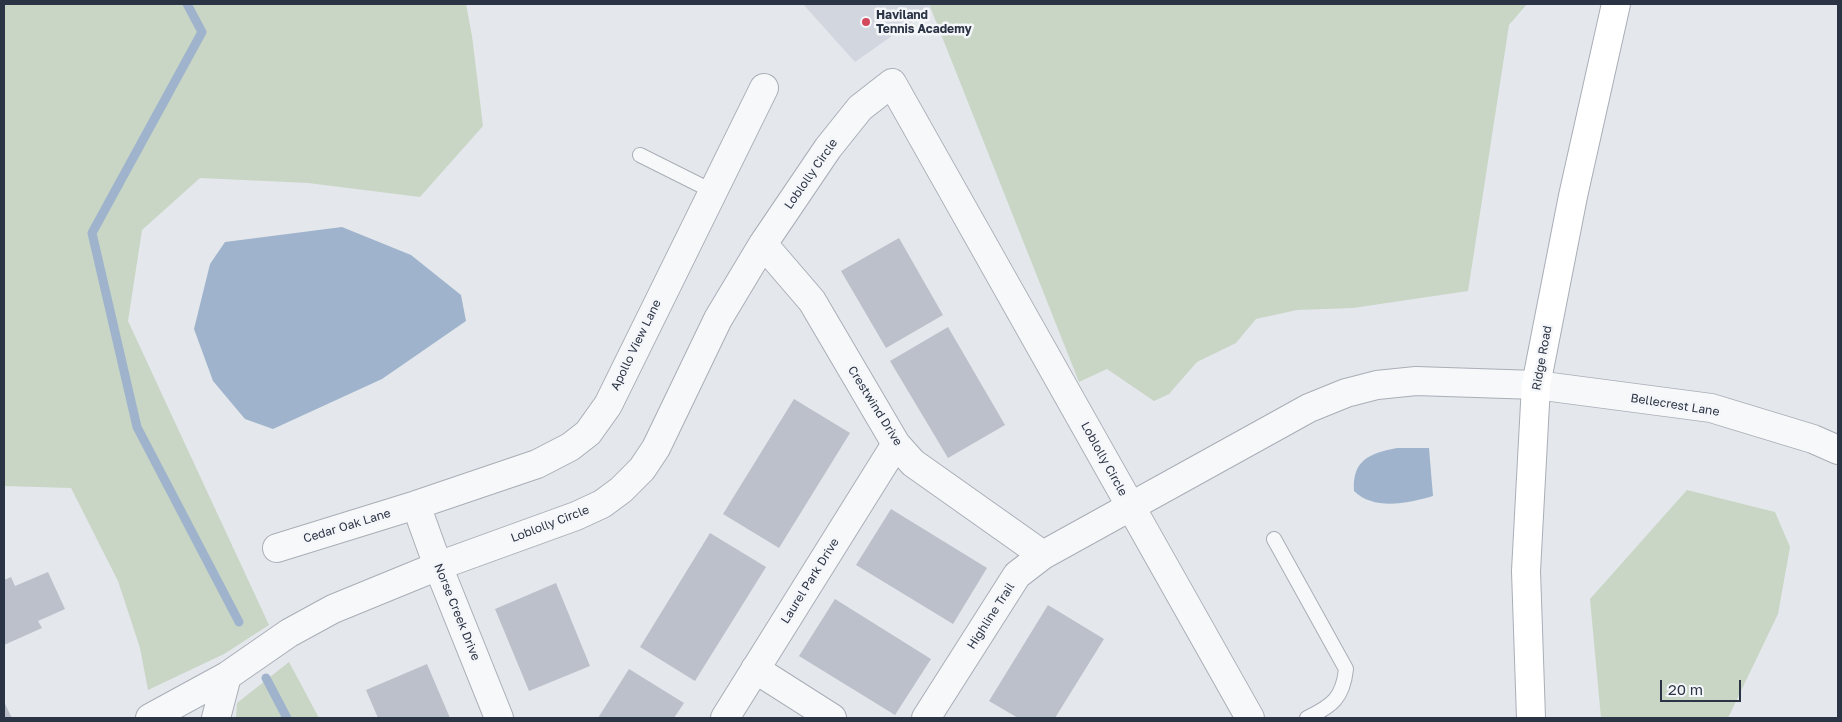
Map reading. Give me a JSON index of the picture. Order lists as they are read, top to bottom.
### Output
{
  "streets": {
    "street": [
      "Loblolly Circle",
      "Apollo View Lane",
      "Ridge Road",
      "Bellecrest Lane",
      "Crestwind Drive",
      "Cedar Oak Lane",
      "Laurel Park Drive",
      "Norse Creek Drive",
      "Highline Trail"
    ]
  },
  "crossings": [
    ["Loblolly Circle", "Bellecrest Lane"],
    ["Loblolly Circle", "Crestwind Drive"],
    ["Loblolly Circle", "Norse Creek Drive"],
    ["Loblolly Circle", "Highline Trail"],
    ["Apollo View Lane", "Cedar Oak Lane"],
    ["Apollo View Lane", "Norse Creek Drive"],
    ["Ridge Road", "Bellecrest Lane"],
    ["Bellecrest Lane", "Highline Trail"],
    ["Crestwind Drive", "Laurel Park Drive"],
    ["Crestwind Drive", "Highline Trail"],
    ["Cedar Oak Lane", "Norse Creek Drive"]
  ],
  "places": ["Haviland Tennis Academy"],
  "scale_bar": "20 m"
}
